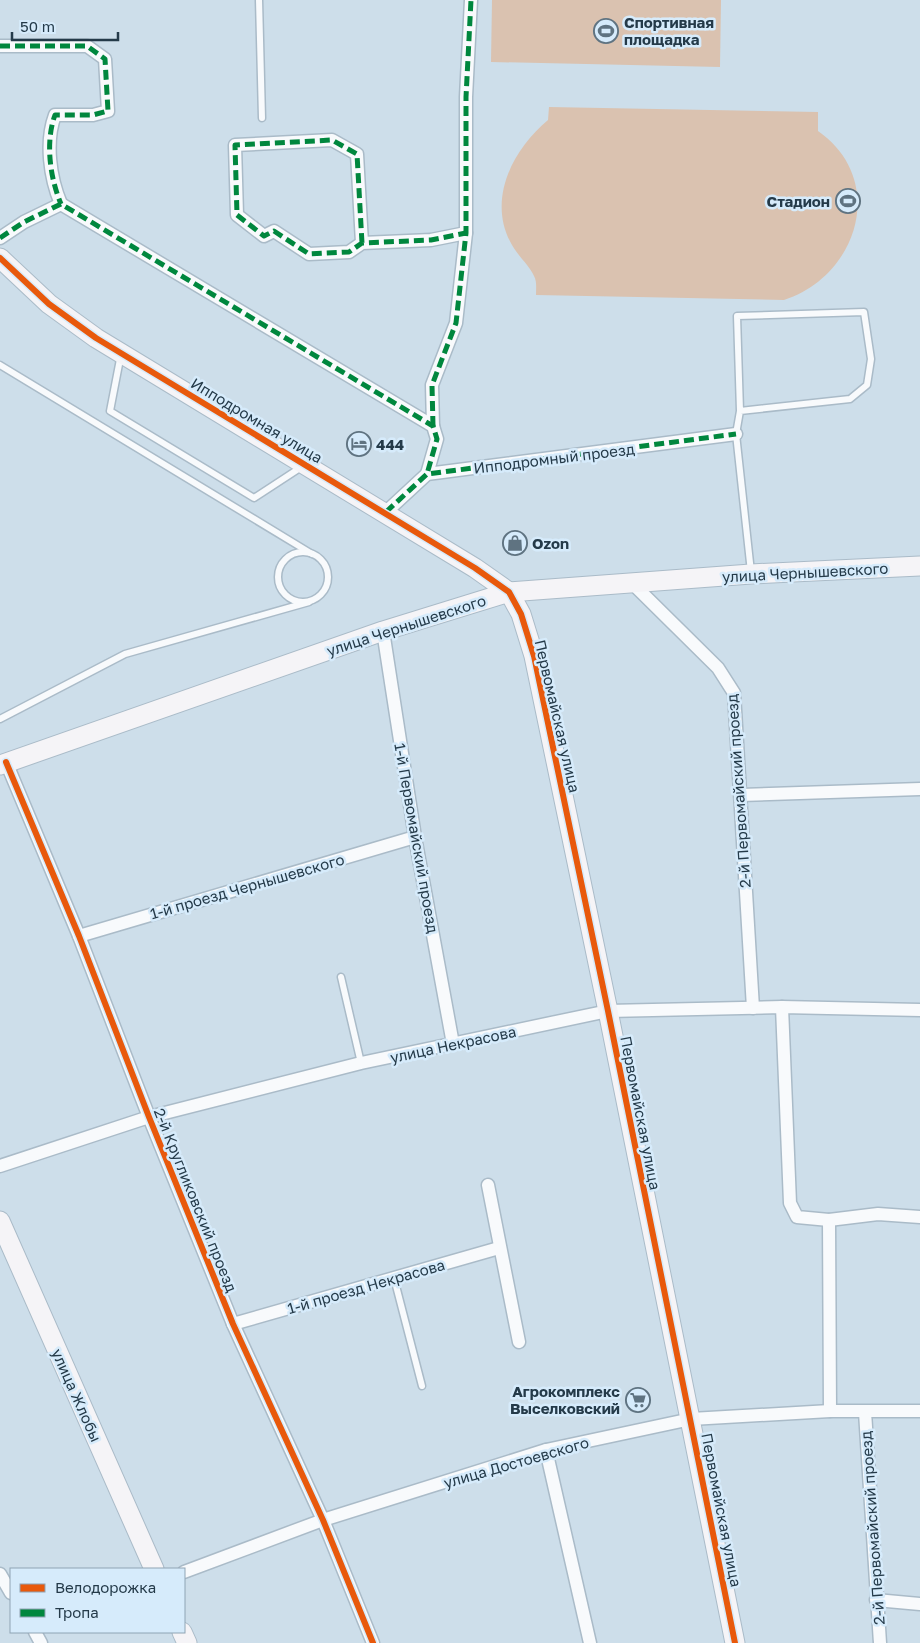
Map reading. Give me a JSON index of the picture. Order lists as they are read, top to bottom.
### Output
{
  "streets": {
    "street": [
      "Ипподромная улица",
      "Ипподромный проезд",
      "улица Чернышевского",
      "Первомайская улица",
      "2-й Первомайский проезд",
      "1-й Первомайский проезд",
      "1-й проезд Чернышевского",
      "улица Некрасова",
      "2-й Кругликовский проезд",
      "1-й проезд Некрасова",
      "улица Жлобы",
      "улица Достоевского"
    ]
  },
  "crossings": [
    ["Ипподромная улица", "улица Чернышевского"],
    ["Ипподромная улица", "Первомайская улица"],
    ["улица Чернышевского", "Первомайская улица"],
    ["улица Чернышевского", "2-й Первомайский проезд"],
    ["улица Чернышевского", "1-й Первомайский проезд"],
    ["улица Чернышевского", "2-й Кругликовский проезд"],
    ["Первомайская улица", "улица Некрасова"],
    ["Первомайская улица", "улица Достоевского"],
    ["2-й Первомайский проезд", "улица Некрасова"],
    ["2-й Первомайский проезд", "улица Достоевского"],
    ["1-й Первомайский проезд", "1-й проезд Чернышевского"],
    ["1-й Первомайский проезд", "улица Некрасова"],
    ["1-й проезд Чернышевского", "2-й Кругликовский проезд"],
    ["улица Некрасова", "2-й Кругликовский проезд"],
    ["2-й Кругликовский проезд", "1-й проезд Некрасова"],
    ["2-й Кругликовский проезд", "улица Достоевского"]
  ],
  "places": {
    "sports": ["Спортивная площадка", "Стадион"],
    "hotel": ["444"],
    "shop": ["Ozon"],
    "supermarket": ["Агрокомплекс Выселковский"]
  },
  "legend": ["Велодорожка", "Тропа"],
  "scale_bar": "50 m"
}
